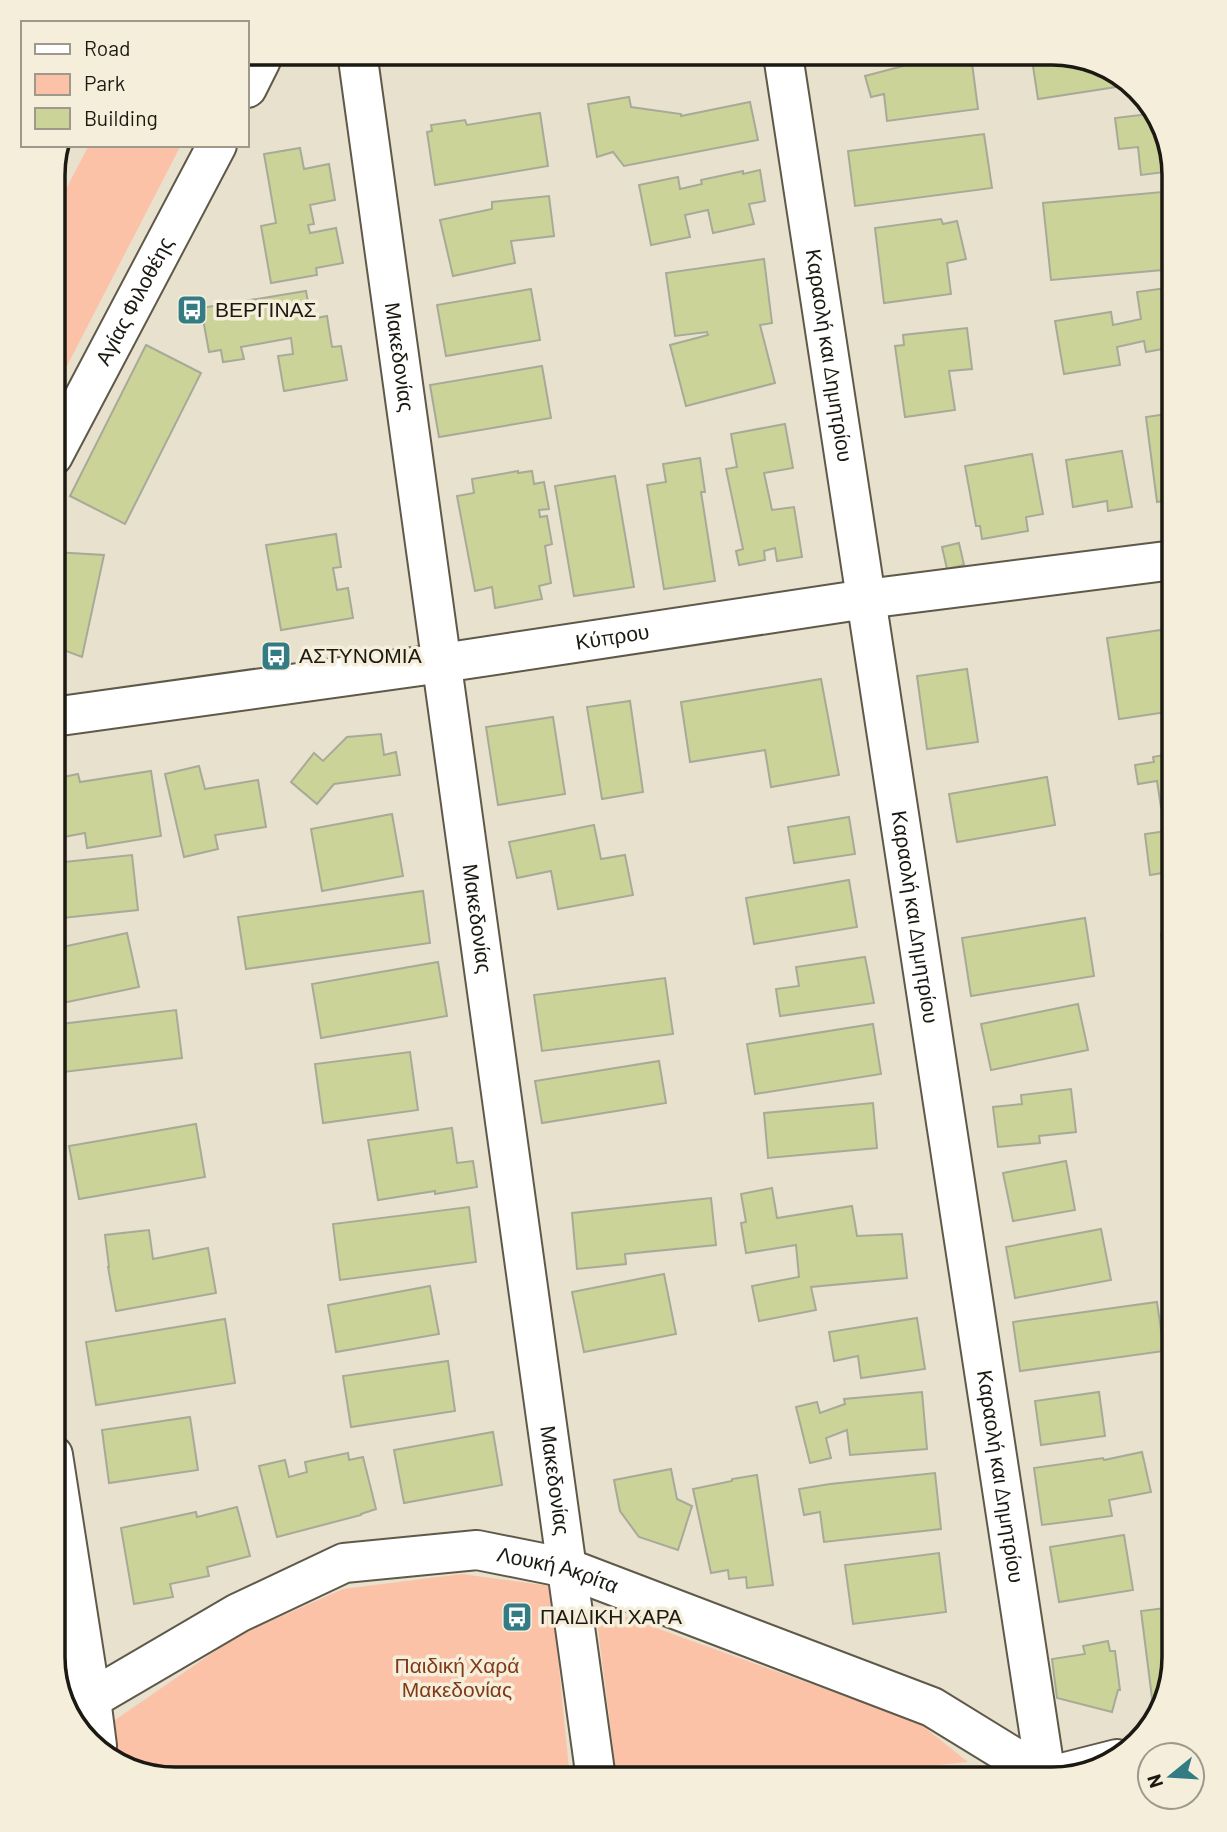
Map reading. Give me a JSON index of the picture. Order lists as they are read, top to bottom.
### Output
{
  "streets": {
    "street": [
      "Αγίας Φιλοθέης",
      "Καραολή και Δημητρίου",
      "Μακεδονίας",
      "Κύπρου",
      "Λουκή Ακρίτα"
    ]
  },
  "crossings": [
    ["Καραολή και Δημητρίου", "Κύπρου"],
    ["Μακεδονίας", "Κύπρου"],
    ["Μακεδονίας", "Λουκή Ακρίτα"]
  ],
  "parks": ["Παιδική Χαρά Μακεδονίας"],
  "places": {
    "bus stop": ["ΒΕΡΓΙΝΑΣ", "ΑΣΤΥΝΟΜΙΑ", "ΠΑΙΔΙΚΗ ΧΑΡΑ"]
  },
  "legend": ["Road", "Park", "Building"],
  "north": "left"
}
